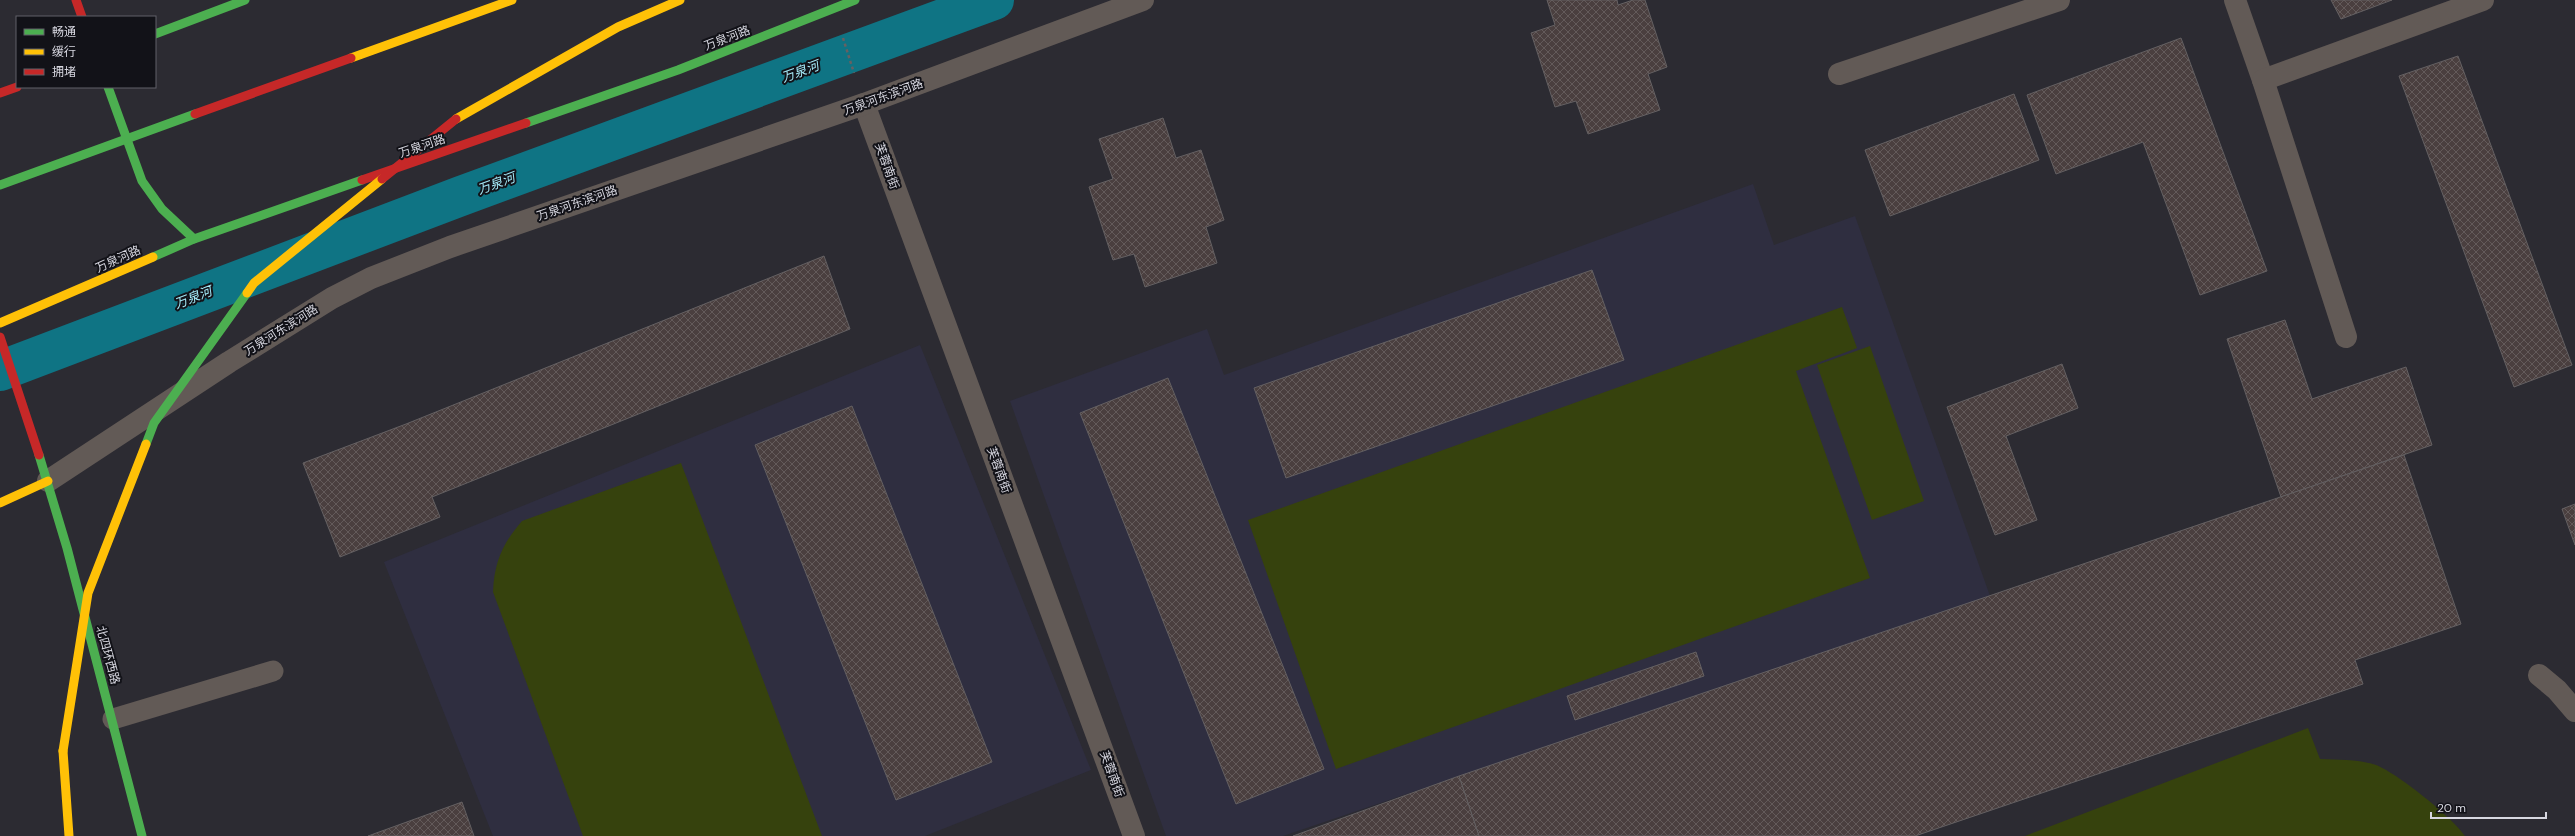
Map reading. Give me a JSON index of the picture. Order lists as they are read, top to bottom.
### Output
{
  "streets": {
    "main road": ["万泉河路", "北四环西路"],
    "street": ["万泉河东滨河路", "芙蓉南街"]
  },
  "crossings": [
    ["万泉河东滨河路", "芙蓉南街"],
    ["万泉河东滨河路", "北四环西路"]
  ],
  "water": ["万泉河"],
  "legend": ["畅通", "缓行", "拥堵"],
  "scale_bar": "20 m"
}
